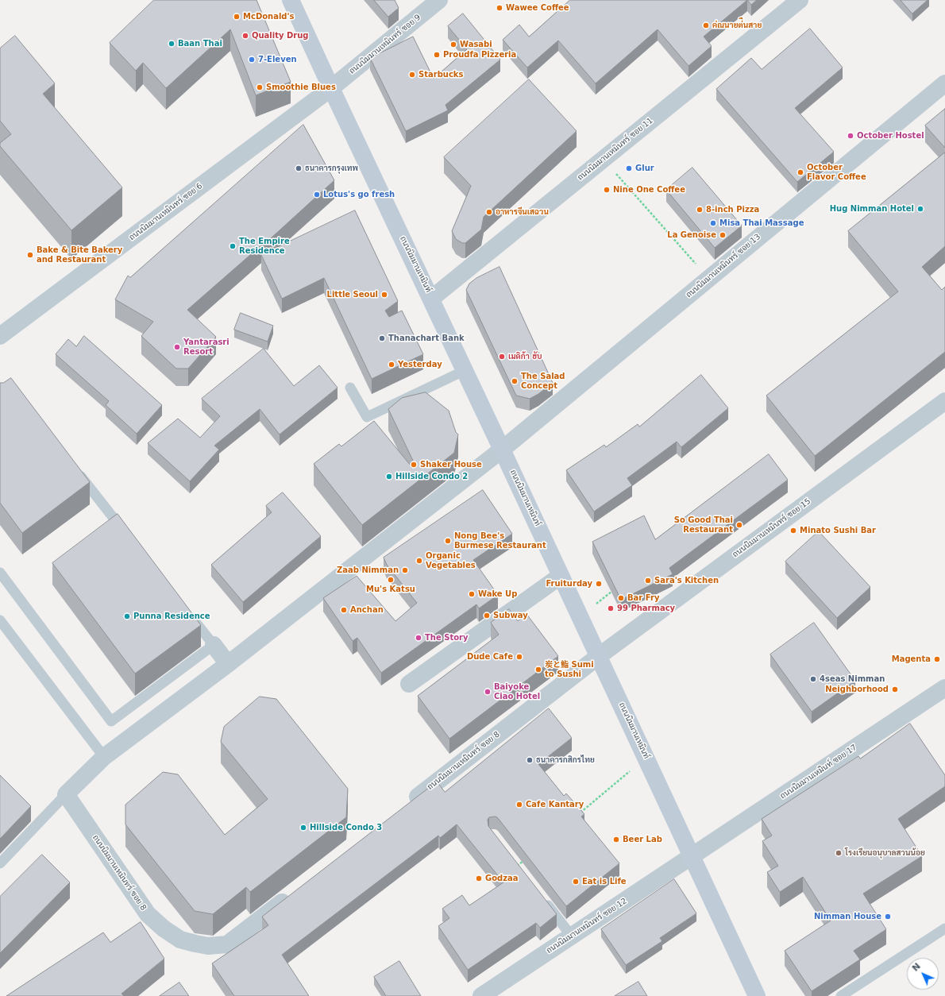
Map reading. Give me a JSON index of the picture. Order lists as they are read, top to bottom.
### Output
{
  "streets": {
    "main road": ["ถนนนิมมานเหมินท์"],
    "street": [
      "ถนนนิมมานเหมินทร์ ซอย 9",
      "ถนนนิมมานเหมินทร์ ซอย 11",
      "ถนนนิมมานเหมินทร์ ซอย 6",
      "ถนนนิมมานเหมินทร์ ซอย 13",
      "ถนนนิมมานเหมินทร์ ซอย 15",
      "ถนนนิมมานเหมินทร์ ซอย 8",
      "ถนนนิมมานเหมินท์ ซอย 17",
      "ถนนนิมมานเหมินทร์ ซอย 12"
    ]
  },
  "crossings": [
    ["ถนนนิมมานเหมินทร์ ซอย 9", "ถนนนิมมานเหมินทร์ ซอย 6"],
    ["ถนนนิมมานเหมินทร์ ซอย 9", "ถนนนิมมานเหมินท์"],
    ["ถนนนิมมานเหมินทร์ ซอย 11", "ถนนนิมมานเหมินท์"],
    ["ถนนนิมมานเหมินทร์ ซอย 6", "ถนนนิมมานเหมินท์"],
    ["ถนนนิมมานเหมินท์", "ถนนนิมมานเหมินทร์ ซอย 13"],
    ["ถนนนิมมานเหมินท์", "ถนนนิมมานเหมินทร์ ซอย 15"],
    ["ถนนนิมมานเหมินท์", "ถนนนิมมานเหมินทร์ ซอย 8"],
    ["ถนนนิมมานเหมินท์", "ถนนนิมมานเหมินท์ ซอย 17"],
    ["ถนนนิมมานเหมินท์", "ถนนนิมมานเหมินทร์ ซอย 12"],
    ["ถนนนิมมานเหมินทร์ ซอย 13", "ถนนนิมมานเหมินทร์ ซอย 8"],
    ["ถนนนิมมานเหมินทร์ ซอย 15", "ถนนนิมมานเหมินทร์ ซอย 8"],
    ["ถนนนิมมานเหมินท์ ซอย 17", "ถนนนิมมานเหมินทร์ ซอย 12"]
  ],
  "places": [
    "Wawee Coffee",
    "McDonald's",
    "ค่ณนายต่ืนสาย",
    "Quality Drug",
    "Baan Thai",
    "Wasabi",
    "Proudfa Pizzeria",
    "7-Eleven",
    "Starbucks",
    "Smoothie Blues",
    "October Hostel",
    "ธนาคารกรุงเทพ",
    "Glur",
    "October Flavor Coffee",
    "Nine One Coffee",
    "Lotus's go fresh",
    "Hug Nimman Hotel",
    "8-inch Pizza",
    "อาหารจีนเสฉวน",
    "Misa Thai Massage",
    "La Genoise",
    "The Empire Residence",
    "Bake & Bite Bakery and Restaurant",
    "Little Seoul",
    "Thanachart Bank",
    "Yantarasri Resort",
    "เมดิก้า ฮับ",
    "Yesterday",
    "The Salad Concept",
    "Shaker House",
    "Hillside Condo 2",
    "So Good Thai Restaurant",
    "Minato Sushi Bar",
    "Nong Bee's Burmese Restaurant",
    "Organic Vegetables",
    "Zaab Nimman",
    "Mu's Katsu",
    "Sara's Kitchen",
    "Fruiturday",
    "Wake Up",
    "Bar Fry",
    "99 Pharmacy",
    "Anchan",
    "Subway",
    "Punna Residence",
    "The Story",
    "Dude Cafe",
    "Magenta",
    "炭と鮨 Sumi to Sushi",
    "4seas Nimman",
    "Neighborhood",
    "Baiyoke Ciao Hotel",
    "ธนาคารกสิกรไทย",
    "Cafe Kantary",
    "Hillside Condo 3",
    "Beer Lab",
    "โรงเรียนอนุบาลสวนน้อย",
    "Godzaa",
    "Eat is Life",
    "Nimman House"
  ],
  "north": "top left"
}
